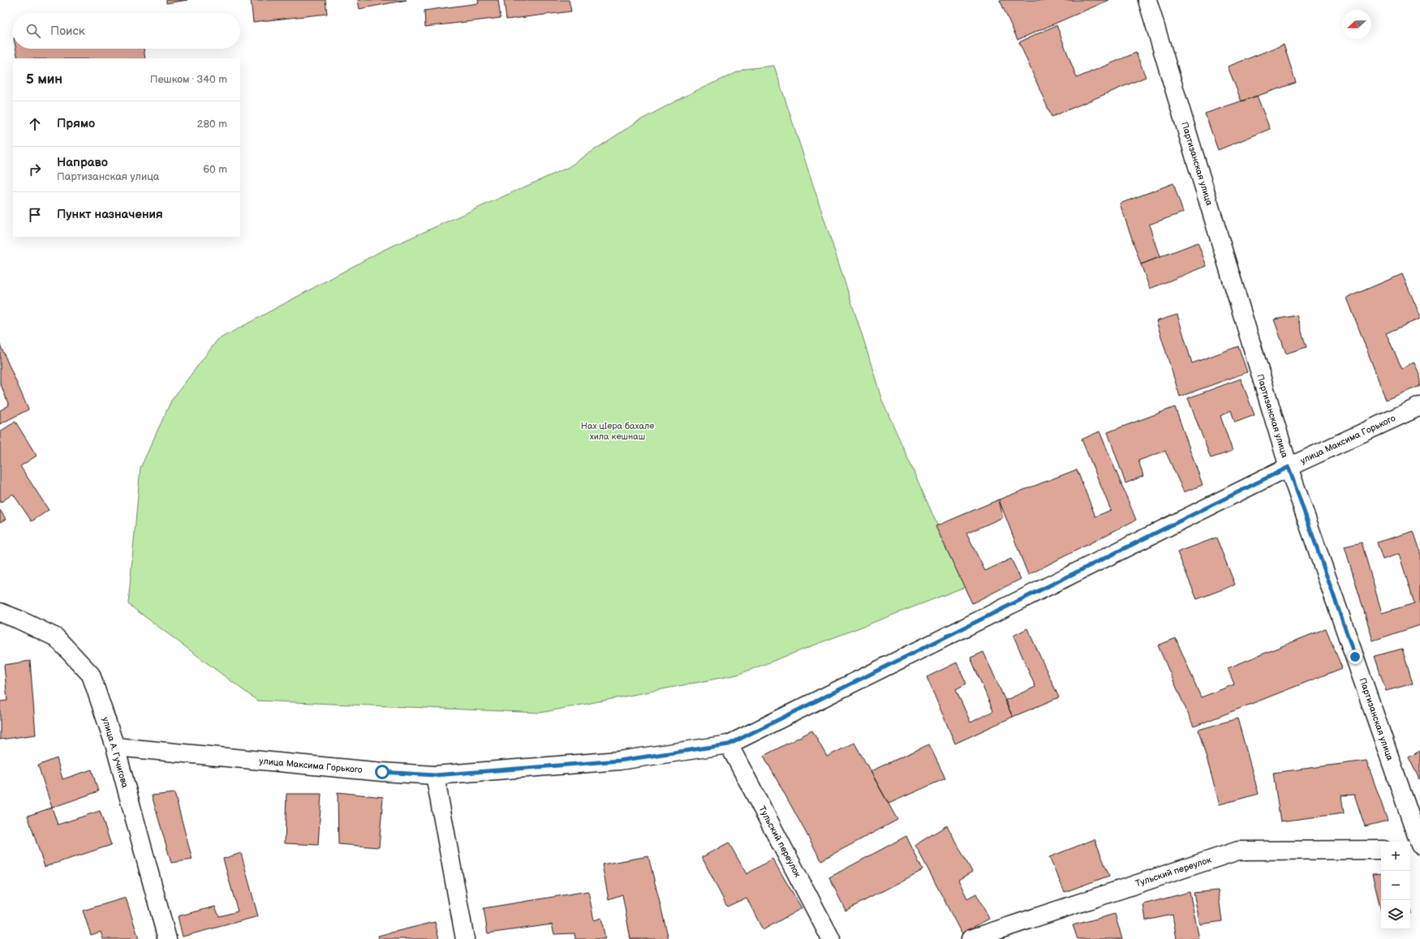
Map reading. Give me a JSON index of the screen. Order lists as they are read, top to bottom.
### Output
{
  "streets": {
    "street": [
      "Партизанская улица",
      "улица Максима Горького",
      "улица А. Гучигова",
      "Тульский переулок"
    ]
  },
  "crossings": [
    ["Партизанская улица", "улица Максима Горького"],
    ["улица Максима Горького", "улица А. Гучигова"],
    ["улица Максима Горького", "Тульский переулок"]
  ],
  "parks": ["Нах цIера бахале хила кешнаш"],
  "north": "left",
  "page": {
    "search": "Поиск",
    "heading": ["5 мин", "Пешком · 340 m"],
    "list": [
      ["Прямо", "280 m"],
      ["Направо", "Партизанская улица", "60 m"],
      "Пункт назначения"
    ],
    "map_buttons": ["+", "−"]
  }
}
